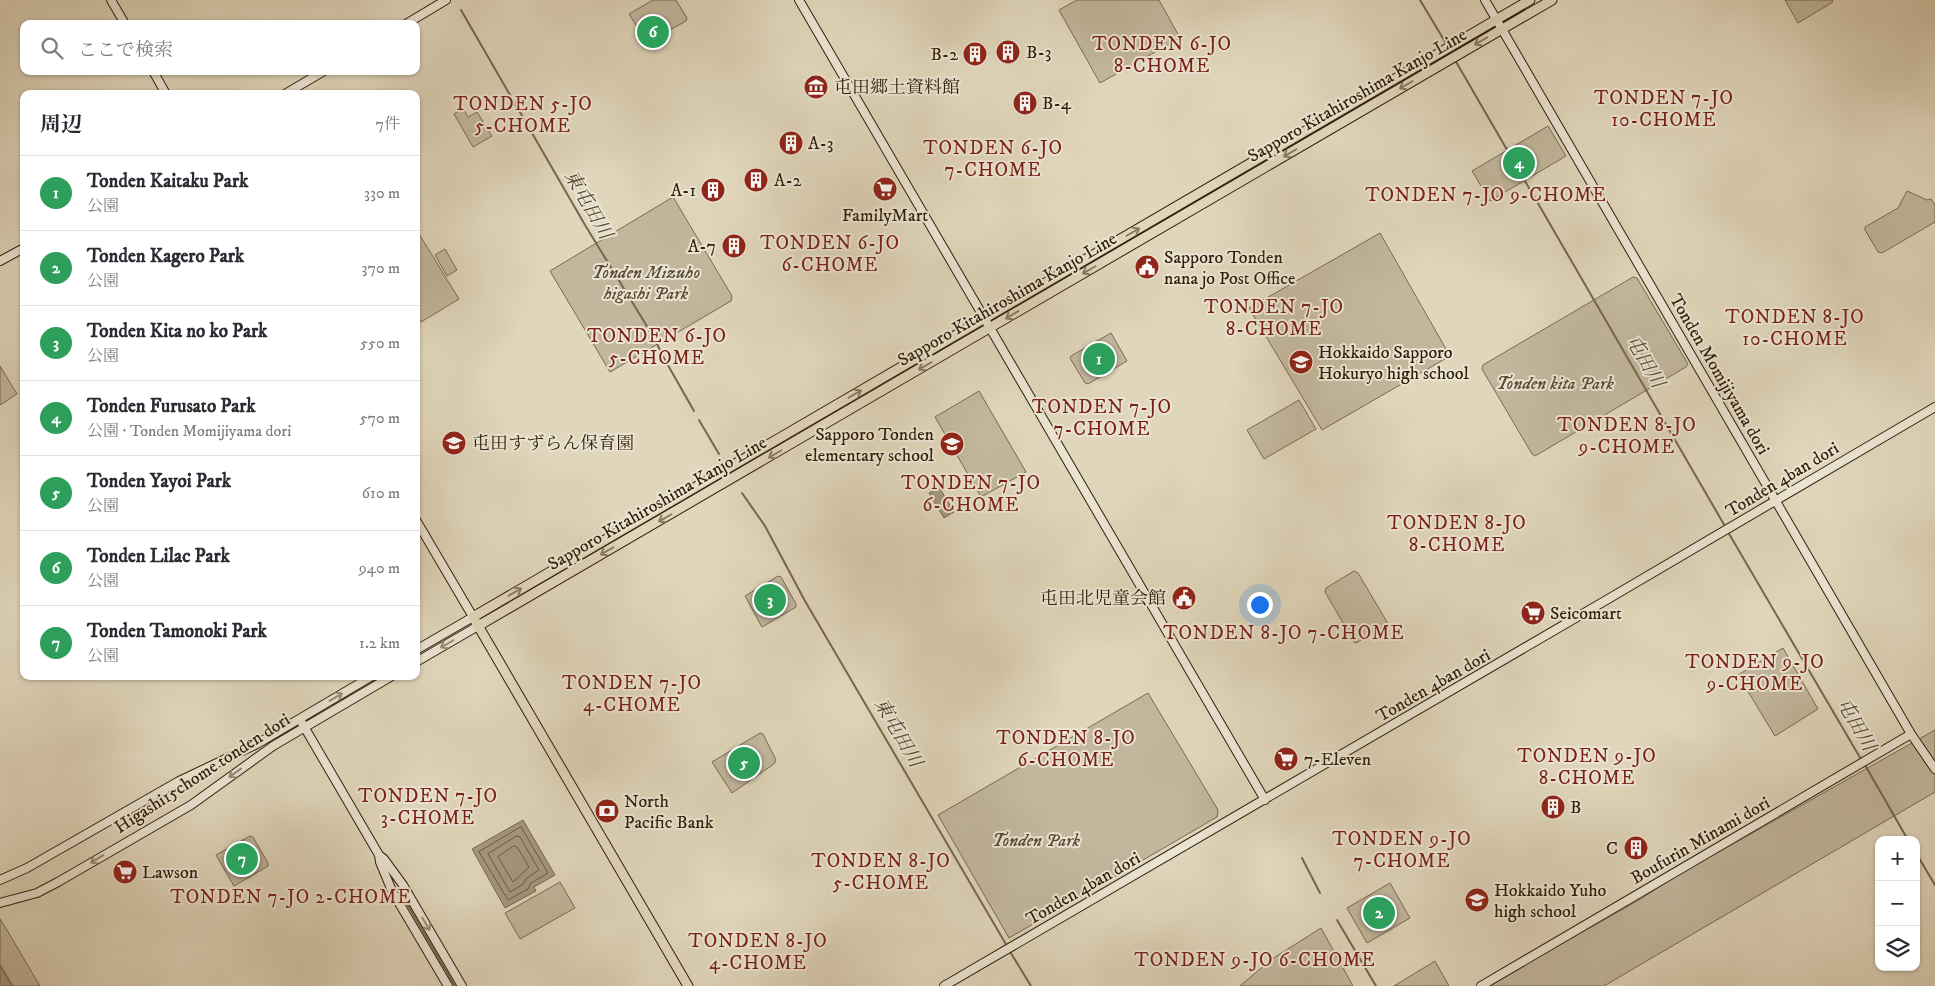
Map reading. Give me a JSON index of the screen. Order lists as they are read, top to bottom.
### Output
{
  "streets": {
    "main road": ["Sapporo Kitahiroshima Kanjo Line"],
    "street": [
      "Tonden Momijiyama dori",
      "Tonden 4ban dori",
      "Higashi15chome tonden dori",
      "Boufurin Minami dori"
    ]
  },
  "crossings": [
    ["Sapporo Kitahiroshima Kanjo Line", "Tonden Momijiyama dori"],
    ["Tonden Momijiyama dori", "Tonden 4ban dori"],
    ["Tonden Momijiyama dori", "Boufurin Minami dori"]
  ],
  "districts": [
    "TONDEN 6-JO 8-CHOME",
    "TONDEN 7-JO 10-CHOME",
    "TONDEN 5-JO 5-CHOME",
    "TONDEN 6-JO 7-CHOME",
    "TONDEN 7-JO 9-CHOME",
    "TONDEN 6-JO 6-CHOME",
    "TONDEN 7-JO 8-CHOME",
    "TONDEN 8-JO 10-CHOME",
    "TONDEN 6-JO 5-CHOME",
    "TONDEN 7-JO 7-CHOME",
    "TONDEN 8-JO 9-CHOME",
    "TONDEN 7-JO 6-CHOME",
    "TONDEN 8-JO 8-CHOME",
    "TONDEN 8-JO 7-CHOME",
    "TONDEN 9-JO 9-CHOME",
    "TONDEN 7-JO 4-CHOME",
    "TONDEN 8-JO 6-CHOME",
    "TONDEN 9-JO 8-CHOME",
    "TONDEN 7-JO 3-CHOME",
    "TONDEN 9-JO 7-CHOME",
    "TONDEN 8-JO 5-CHOME",
    "TONDEN 7-JO 2-CHOME",
    "TONDEN 8-JO 4-CHOME",
    "TONDEN 9-JO 6-CHOME"
  ],
  "water": ["東屯田川", "屯田川"],
  "parks": ["Tonden Mizuho higashi Park", "Tonden kita Park", "Tonden Park"],
  "places": {
    "building": [
      "B-3",
      "B-2",
      "B-4",
      "A-3",
      "A-2",
      "A-1",
      "A-7",
      "B",
      "C"
    ],
    "museum": ["屯田郷土資料館"],
    "supermarket": [
      "FamilyMart",
      "Seicomart",
      "7-Eleven",
      "Lawson"
    ],
    "public building": ["Sapporo Tonden nana jo Post Office", "屯田北児童会館"],
    "school or university": [
      "Hokkaido Sapporo Hokuryo high school",
      "屯田すずらん保育園",
      "Sapporo Tonden elementary school",
      "Hokkaido Yuho high school"
    ],
    "bank": ["North Pacific Bank"]
  },
  "page": {
    "pins": [
      "6",
      "4",
      "1",
      "3",
      "5",
      "7",
      "2"
    ],
    "search": "ここで検索",
    "heading": ["周辺", "7件"],
    "list": [
      {
        "mark": "1",
        "name": "Tonden Kaitaku Park",
        "note": "公園",
        "value": "330 m"
      },
      {
        "mark": "2",
        "name": "Tonden Kagero Park",
        "note": "公園",
        "value": "370 m"
      },
      {
        "mark": "3",
        "name": "Tonden Kita no ko Park",
        "note": "公園",
        "value": "550 m"
      },
      {
        "mark": "4",
        "name": "Tonden Furusato Park",
        "note": "公園 · Tonden Momijiyama dori",
        "value": "570 m"
      },
      {
        "mark": "5",
        "name": "Tonden Yayoi Park",
        "note": "公園",
        "value": "610 m"
      },
      {
        "mark": "6",
        "name": "Tonden Lilac Park",
        "note": "公園",
        "value": "940 m"
      },
      {
        "mark": "7",
        "name": "Tonden Tamonoki Park",
        "note": "公園",
        "value": "1.2 km"
      }
    ],
    "map_buttons": ["+", "−"]
  }
}
